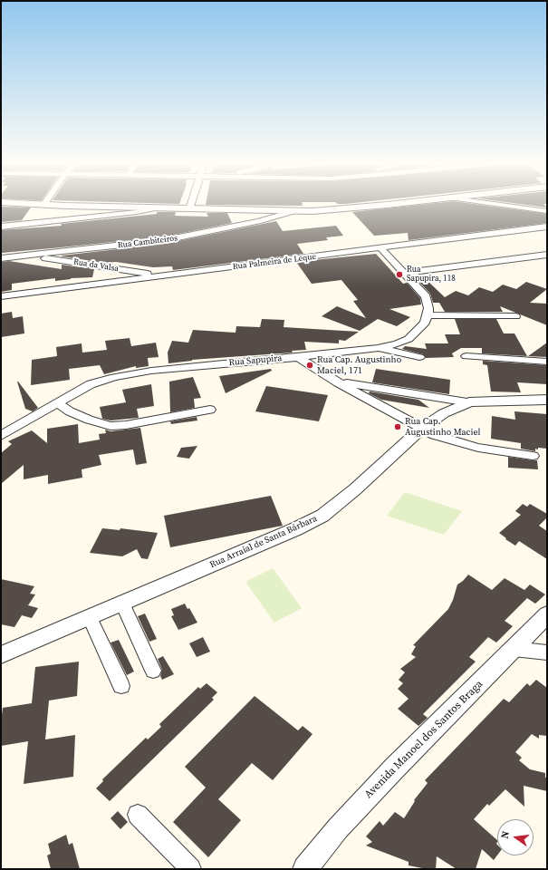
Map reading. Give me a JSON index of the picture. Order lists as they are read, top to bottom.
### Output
{
  "streets": {
    "street": [
      "Rua Cambiteiros",
      "Rua Palmeira de Leque",
      "Rua da Valsa",
      "Rua Sapupira",
      "Rua Arraial de Santa Bárbara",
      "Avenida Manoel dos Santos Braga"
    ]
  },
  "crossings": [
    ["Rua Cambiteiros", "Rua da Valsa"],
    ["Rua Palmeira de Leque", "Rua da Valsa"]
  ],
  "places": ["Rua Sapupira, 118", "Rua Cap. Augustinho Maciel, 171", "Rua Cap. Augustinho Maciel"],
  "north": "left"
}
